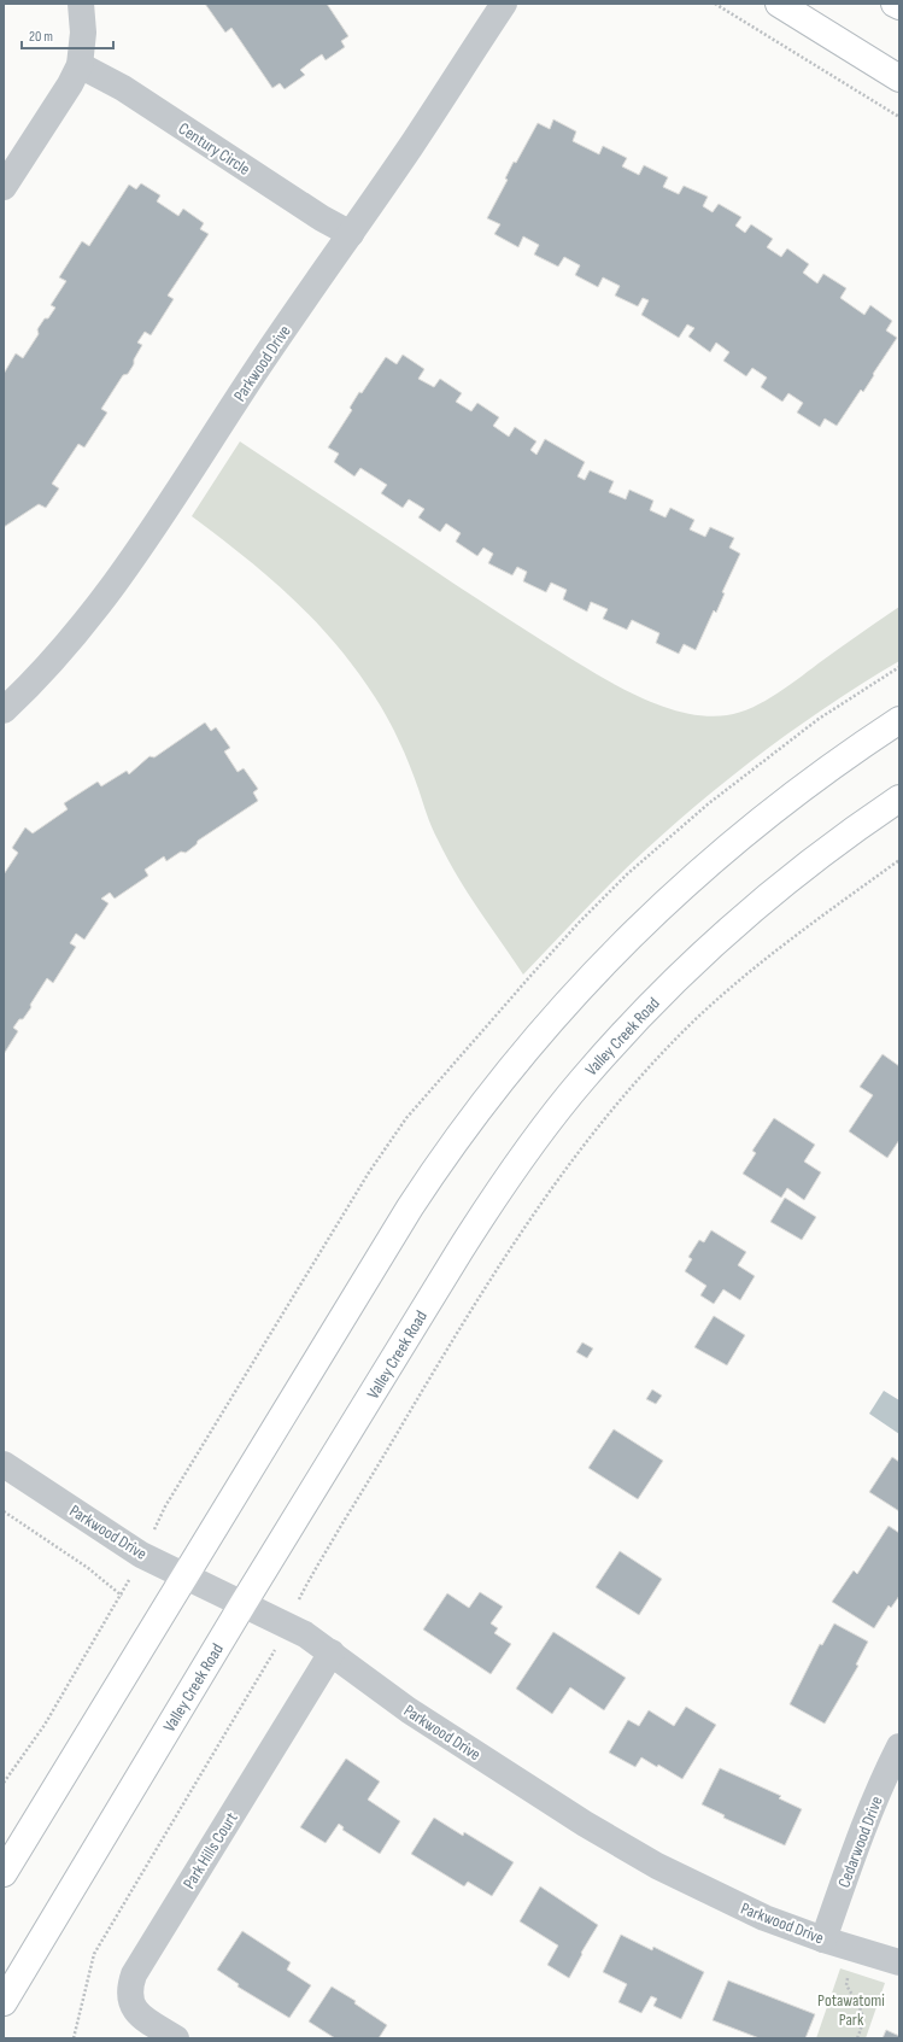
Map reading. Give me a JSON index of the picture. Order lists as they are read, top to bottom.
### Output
{
  "streets": {
    "main road": ["Valley Creek Road"],
    "street": [
      "Century Circle",
      "Parkwood Drive",
      "Cedarwood Drive",
      "Park Hills Court"
    ]
  },
  "crossings": [
    ["Century Circle", "Parkwood Drive"],
    ["Parkwood Drive", "Valley Creek Road"],
    ["Parkwood Drive", "Cedarwood Drive"],
    ["Parkwood Drive", "Park Hills Court"]
  ],
  "parks": ["Potawatomi Park"],
  "scale_bar": "20 m"
}
